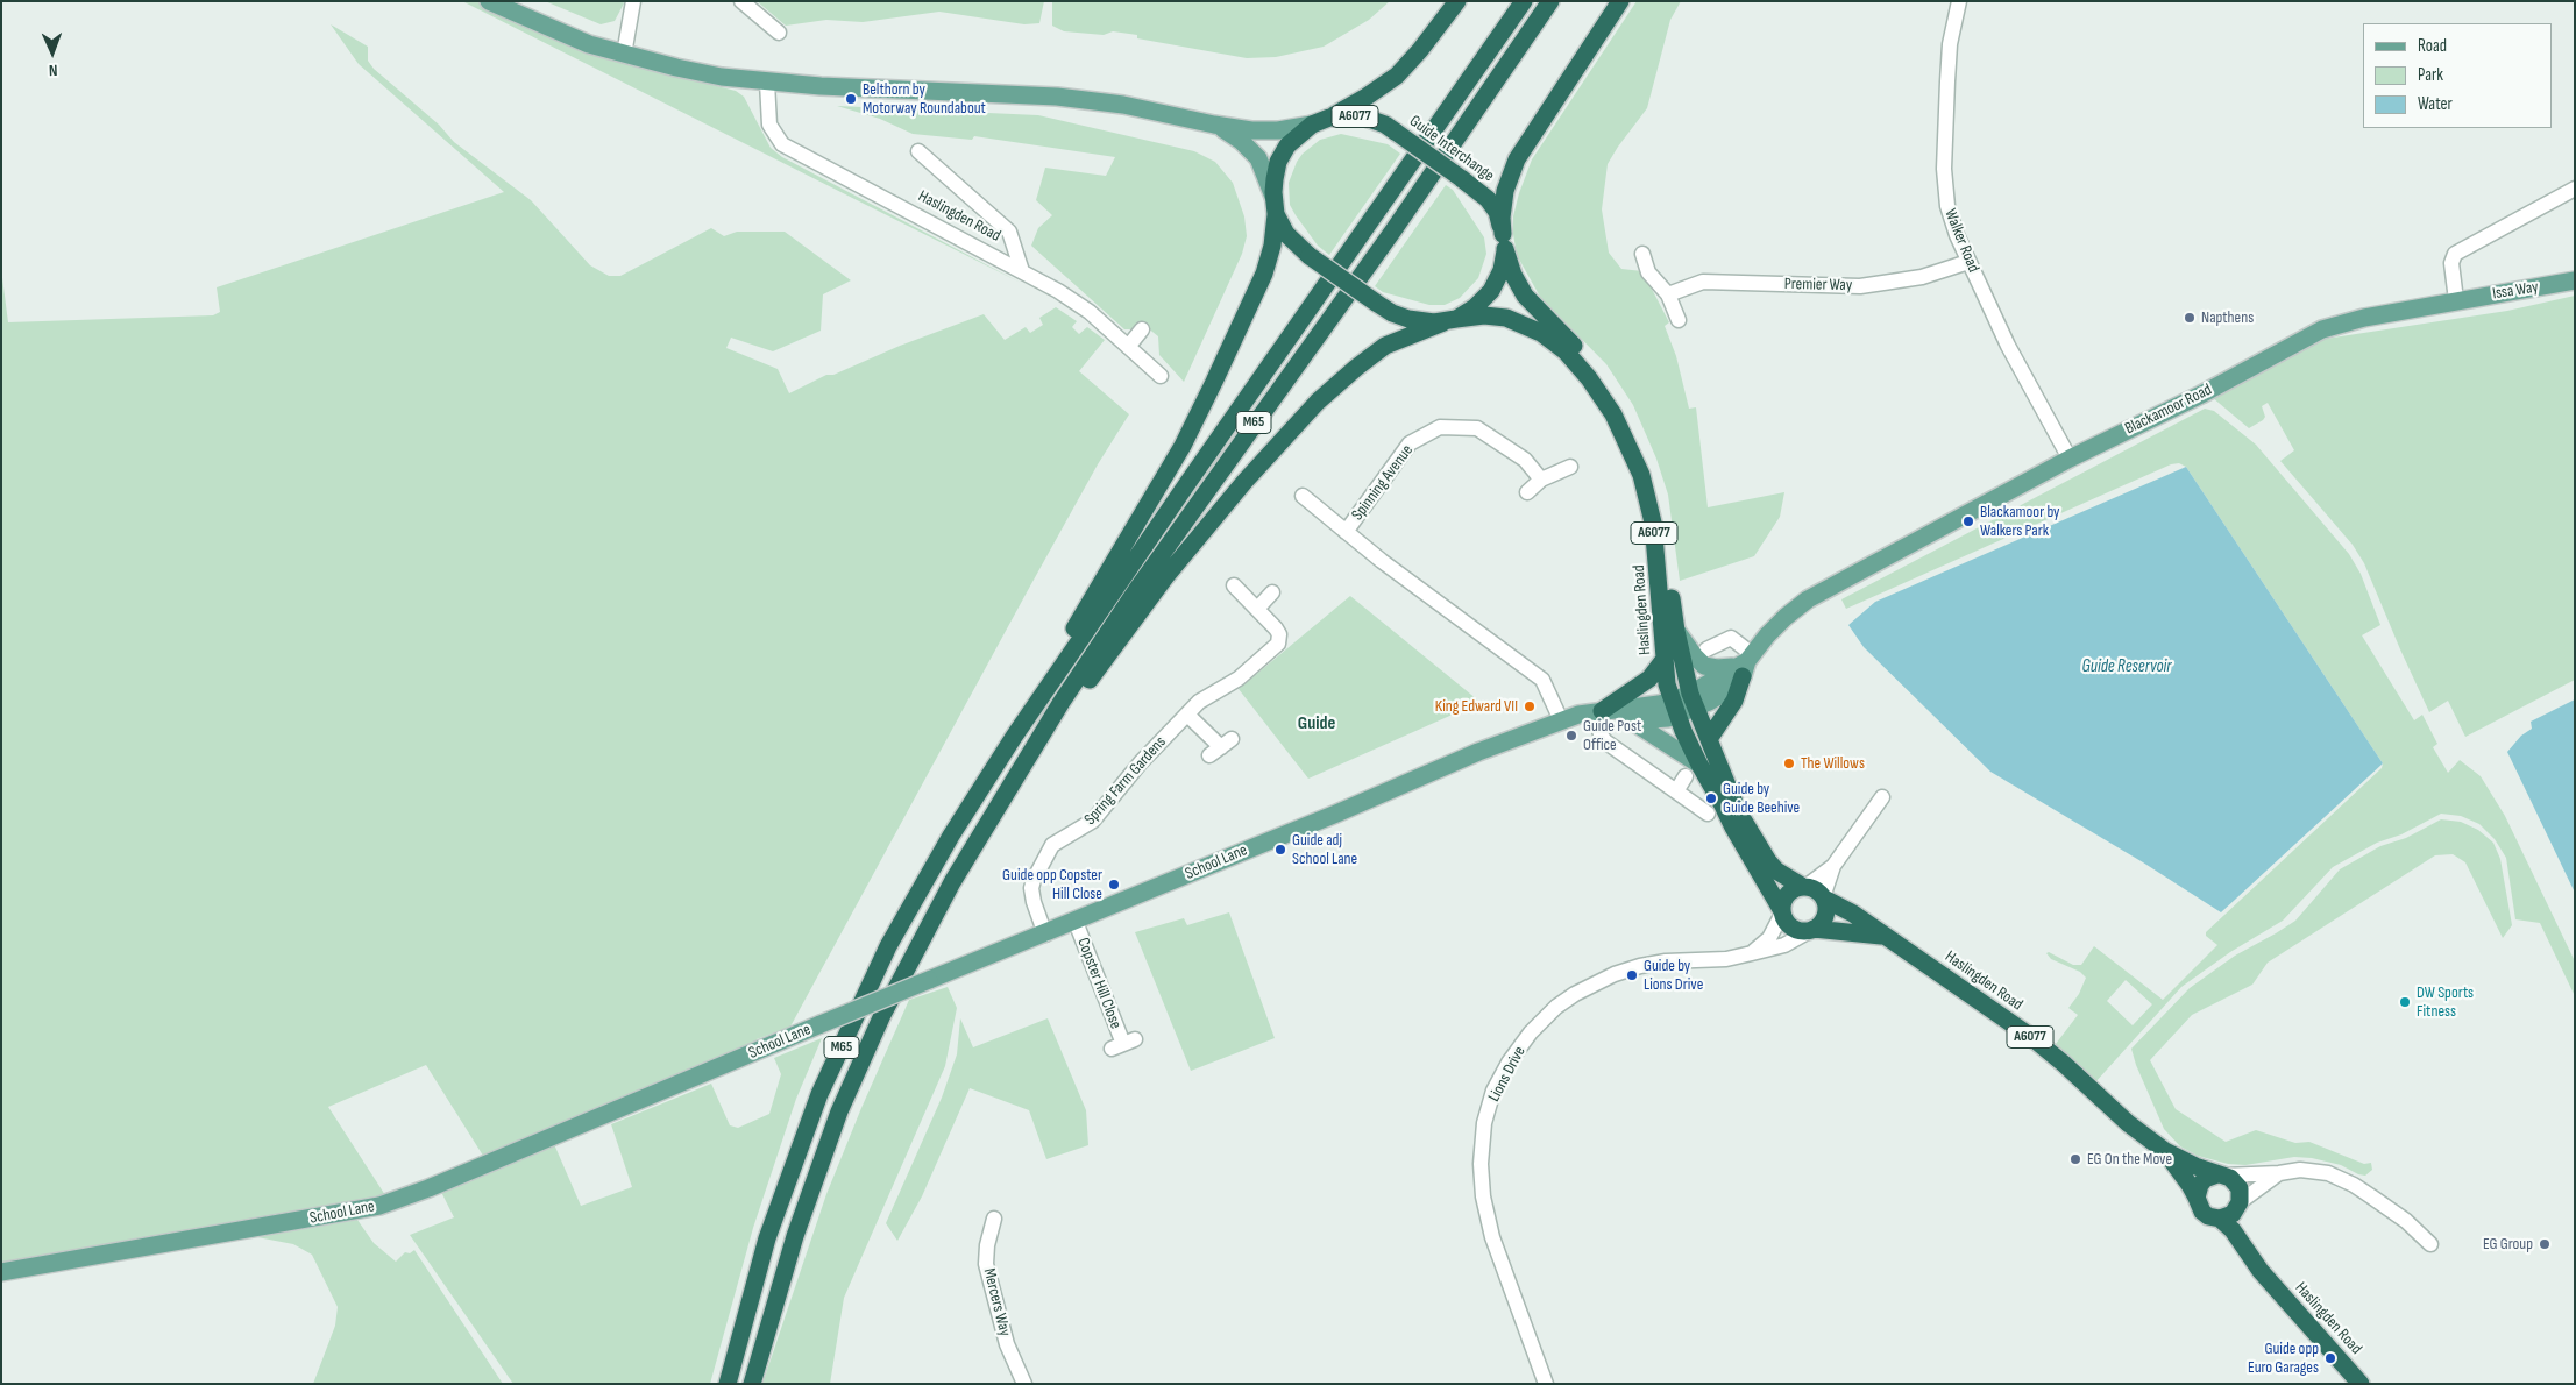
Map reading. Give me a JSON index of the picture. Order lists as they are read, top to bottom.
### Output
{
  "streets": {
    "highway": [
      "A6077",
      "Guide Interchange",
      "Haslingden Road",
      "M65"
    ],
    "main road": ["Issa Way", "Blackamoor Road", "School Lane"],
    "street": [
      "Walker Road",
      "Premier Way",
      "Spinning Avenue",
      "Spring Farm Gardens",
      "Copster Hill Close",
      "Lions Drive",
      "Mercers Way"
    ]
  },
  "crossings": [
    ["A6077", "Guide Interchange"],
    ["A6077", "Haslingden Road"],
    ["A6077", "Lions Drive"],
    ["Guide Interchange", "Haslingden Road"],
    ["Guide Interchange", "M65"],
    ["Haslingden Road", "Blackamoor Road"],
    ["Haslingden Road", "School Lane"],
    ["Haslingden Road", "Lions Drive"],
    ["Walker Road", "Premier Way"],
    ["Walker Road", "Blackamoor Road"],
    ["Issa Way", "Blackamoor Road"],
    ["Blackamoor Road", "School Lane"],
    ["Spring Farm Gardens", "School Lane"],
    ["School Lane", "Copster Hill Close"]
  ],
  "districts": ["Guide"],
  "water": ["Guide Reservoir"],
  "places": [
    "Belthorn by Motorway Roundabout",
    "Napthens",
    "Blackamoor by Walkers Park",
    "King Edward VII",
    "Guide Post Office",
    "The Willows",
    "Guide by Guide Beehive",
    "Guide adj School Lane",
    "Guide opp Copster Hill Close",
    "Guide by Lions Drive",
    "DW Sports Fitness",
    "EG On the Move",
    "EG Group",
    "Guide opp Euro Garages"
  ],
  "legend": ["Road", "Park", "Water"],
  "north": "bottom"
}
